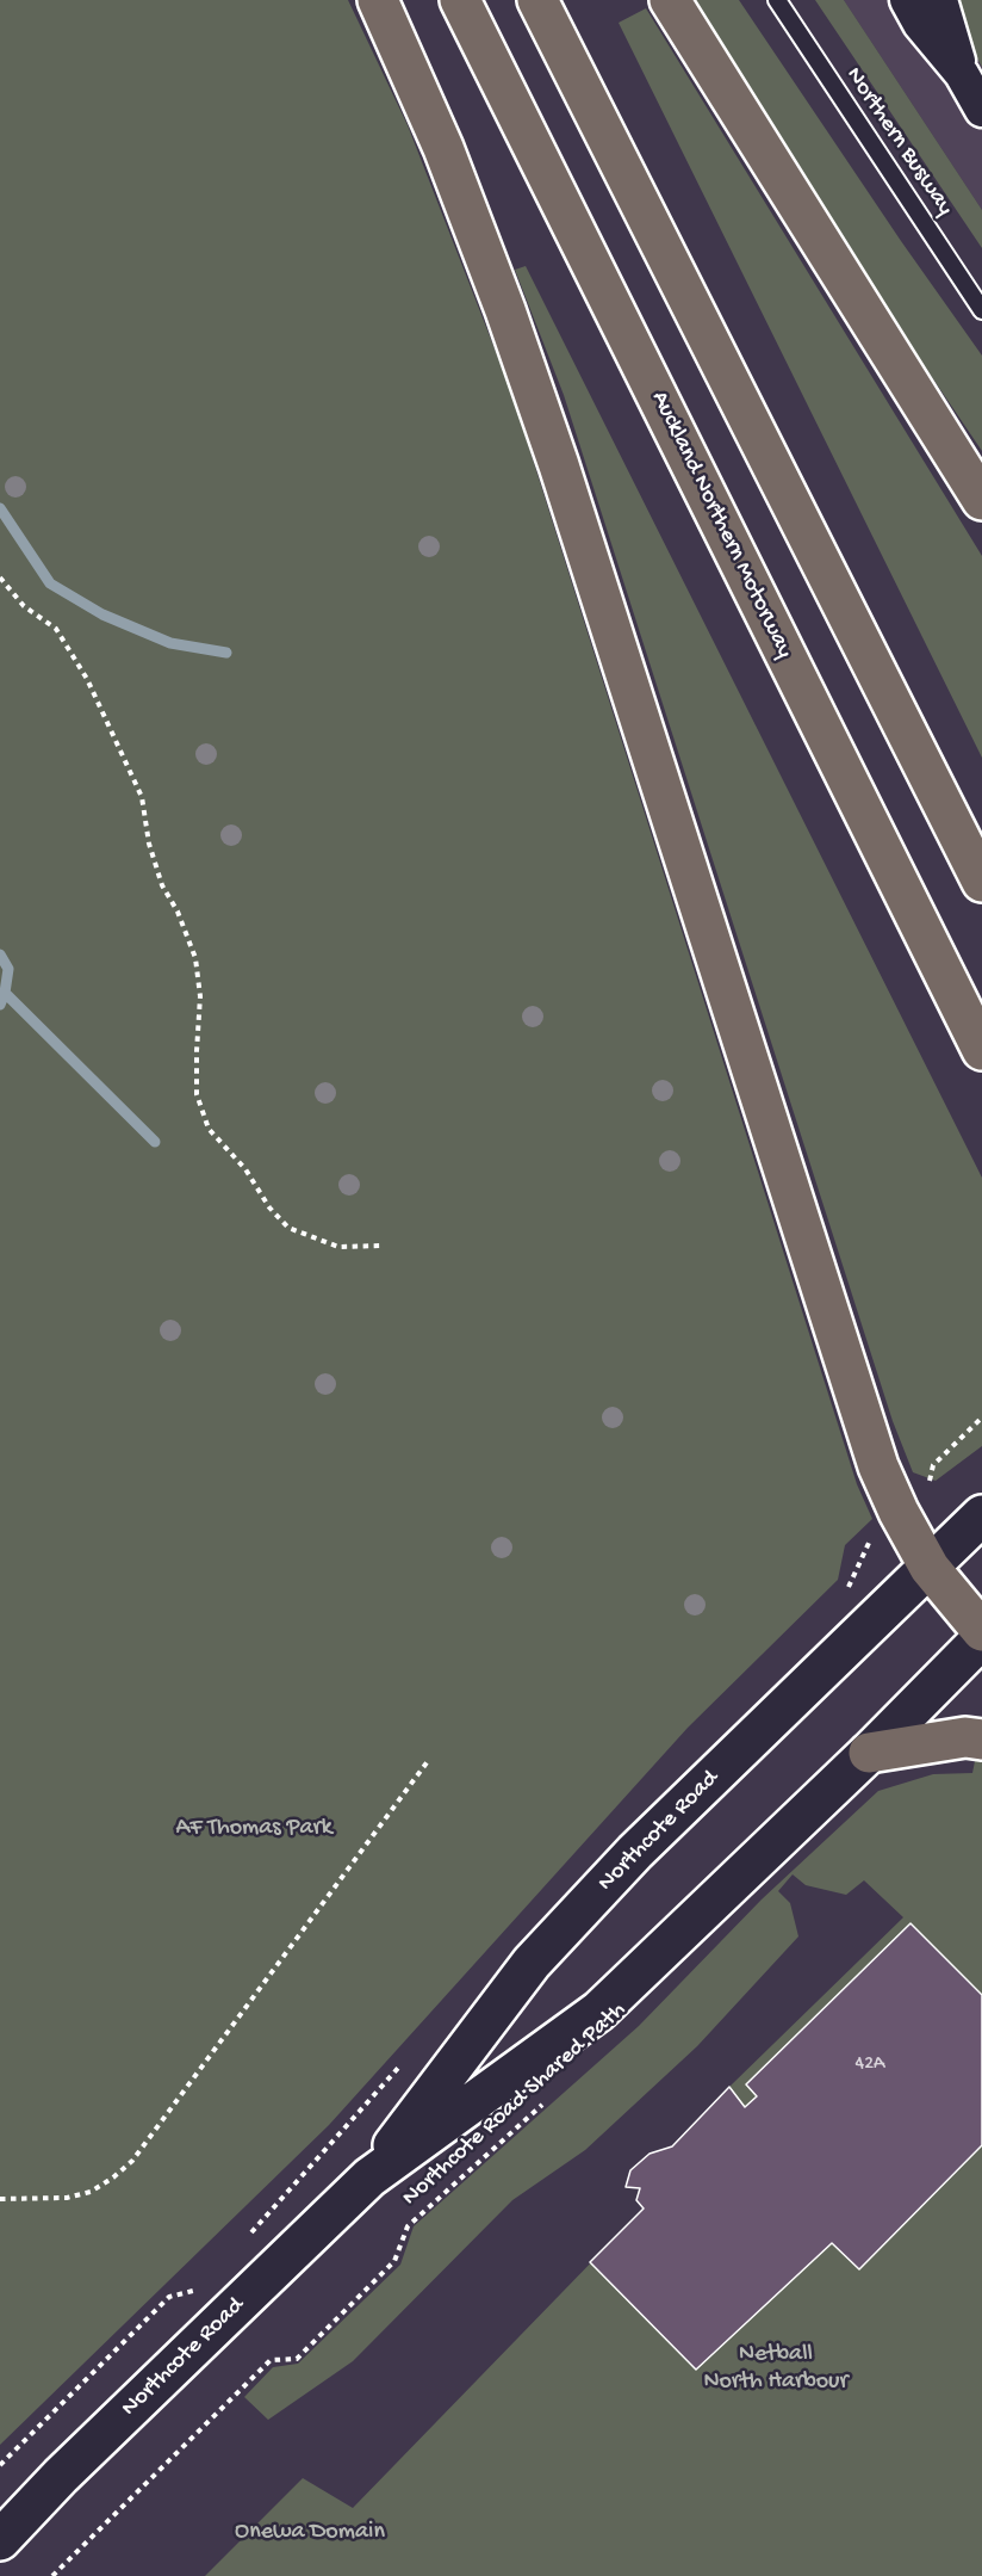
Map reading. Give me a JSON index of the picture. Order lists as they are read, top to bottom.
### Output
{
  "streets": {
    "highway": ["Auckland Northern Motorway"],
    "main road": ["Northcote Road"],
    "lane": ["Northern Busway"],
    "path": ["Northcote Road Shared Path"]
  },
  "parks": ["AF Thomas Park", "Netball North Harbour", "Onewa Domain"],
  "house_numbers": ["42A"]
}
